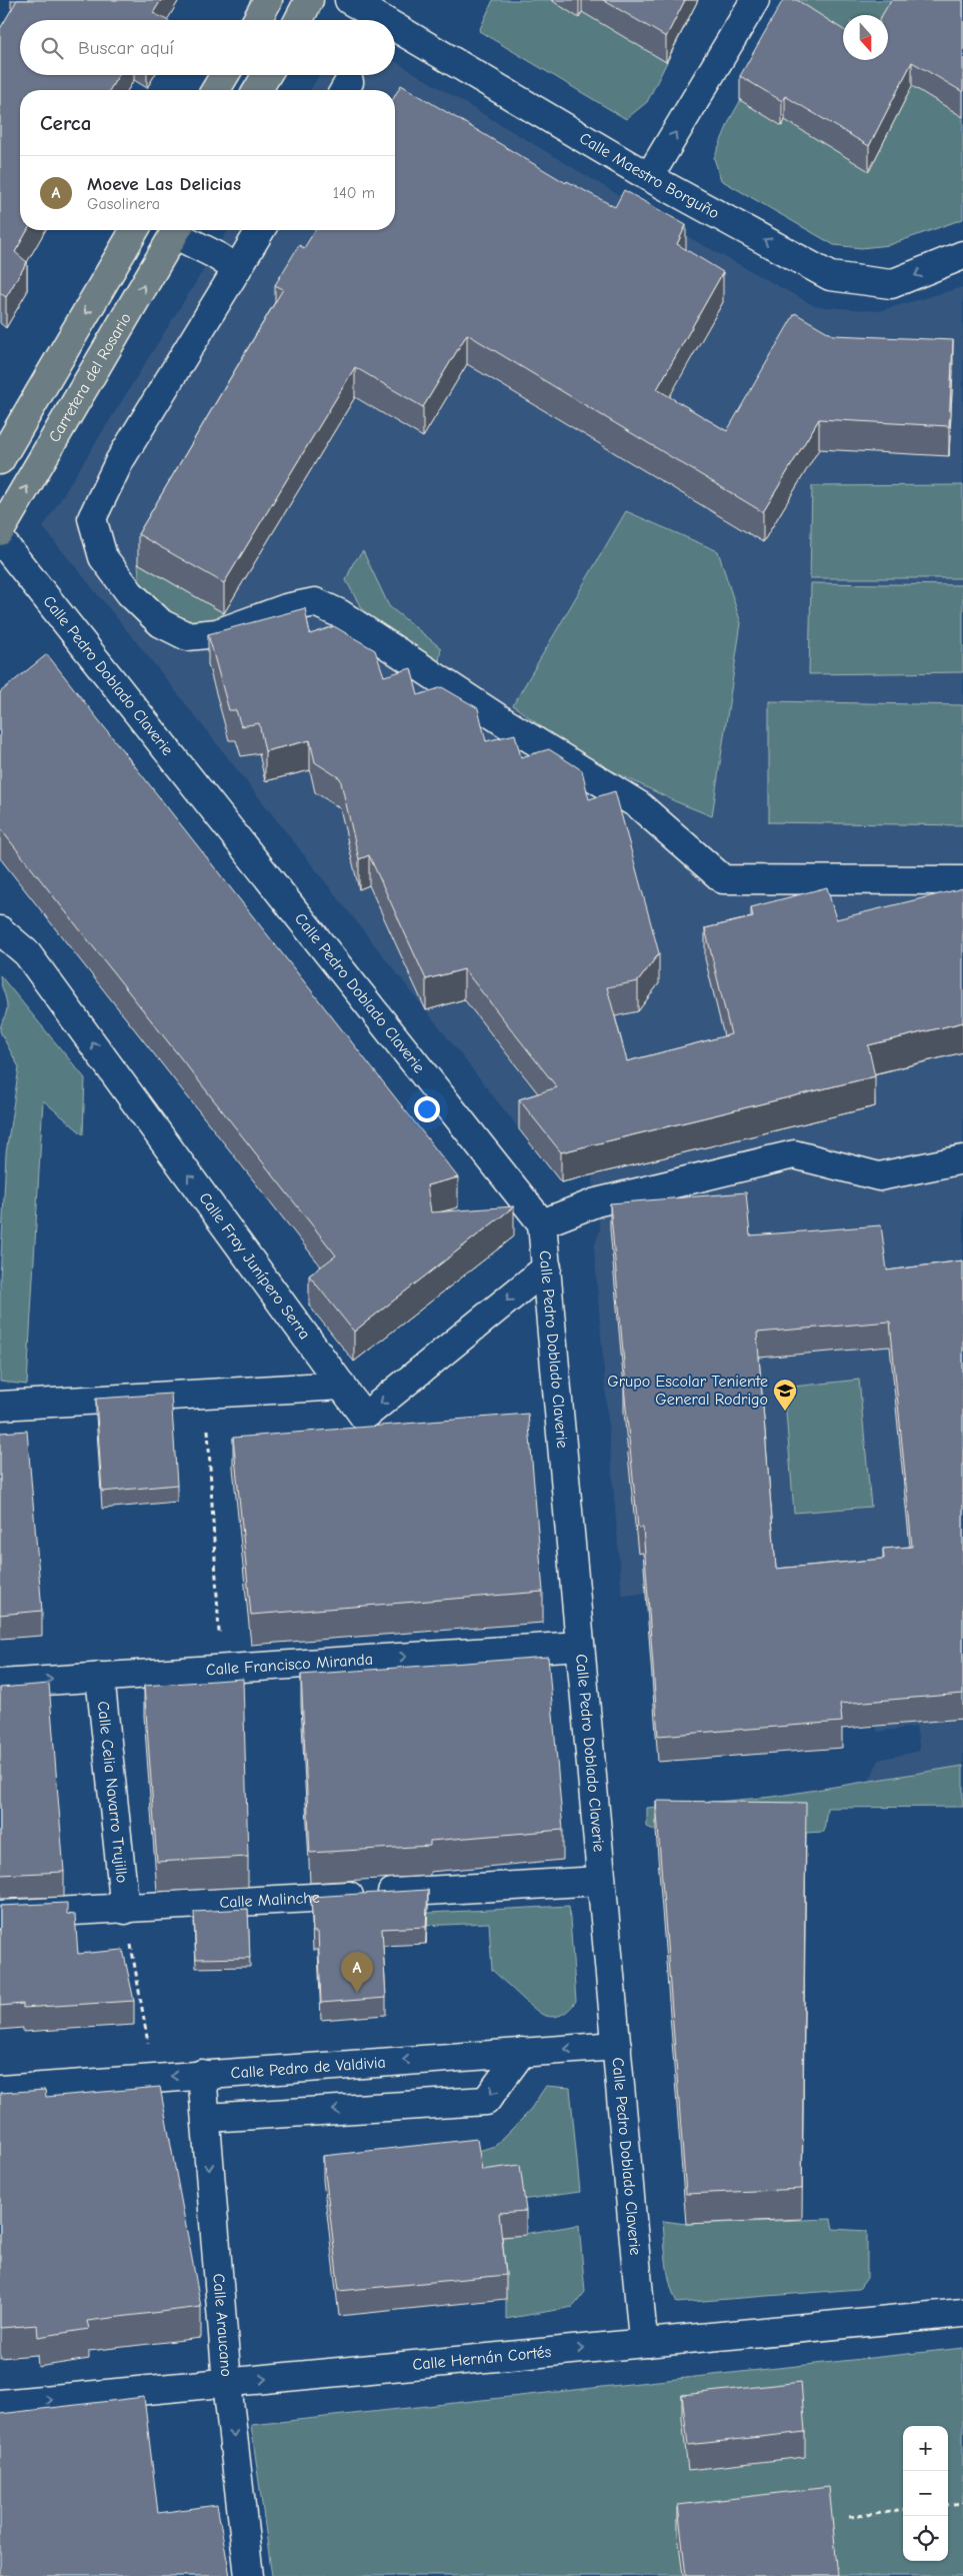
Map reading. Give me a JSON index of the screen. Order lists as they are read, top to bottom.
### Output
{
  "streets": {
    "main road": ["Carretera del Rosario"],
    "street": [
      "Calle Maestro Borguño",
      "Calle Pedro Doblado Claverie",
      "Calle Fray Junípero Serra",
      "Calle Francisco Miranda",
      "Calle Celia Navarro Trujillo",
      "Calle Malinche",
      "Calle Pedro de Valdivia",
      "Calle Araucano",
      "Calle Hernán Cortés"
    ]
  },
  "crossings": [
    ["Calle Pedro Doblado Claverie", "Calle Fray Junípero Serra"],
    ["Calle Pedro Doblado Claverie", "Calle Francisco Miranda"],
    ["Calle Pedro Doblado Claverie", "Calle Malinche"],
    ["Calle Pedro Doblado Claverie", "Calle Pedro de Valdivia"],
    ["Calle Pedro Doblado Claverie", "Calle Hernán Cortés"],
    ["Calle Francisco Miranda", "Calle Celia Navarro Trujillo"],
    ["Calle Celia Navarro Trujillo", "Calle Malinche"],
    ["Calle Pedro de Valdivia", "Calle Araucano"],
    ["Calle Araucano", "Calle Hernán Cortés"]
  ],
  "one_way": [
    "Calle Maestro Borguño",
    "Calle Francisco Miranda",
    "Calle Araucano",
    "Calle Hernán Cortés"
  ],
  "places": {
    "school or university": ["Grupo Escolar Teniente General Rodrigo"]
  },
  "north": "bottom",
  "page": {
    "search": "Buscar aquí",
    "heading": "Cerca",
    "list": [
      {
        "mark": "A",
        "name": "Moeve Las Delicias",
        "note": "Gasolinera",
        "value": "140 m"
      }
    ],
    "pins": "A",
    "map_buttons": ["+", "−"]
  }
}
